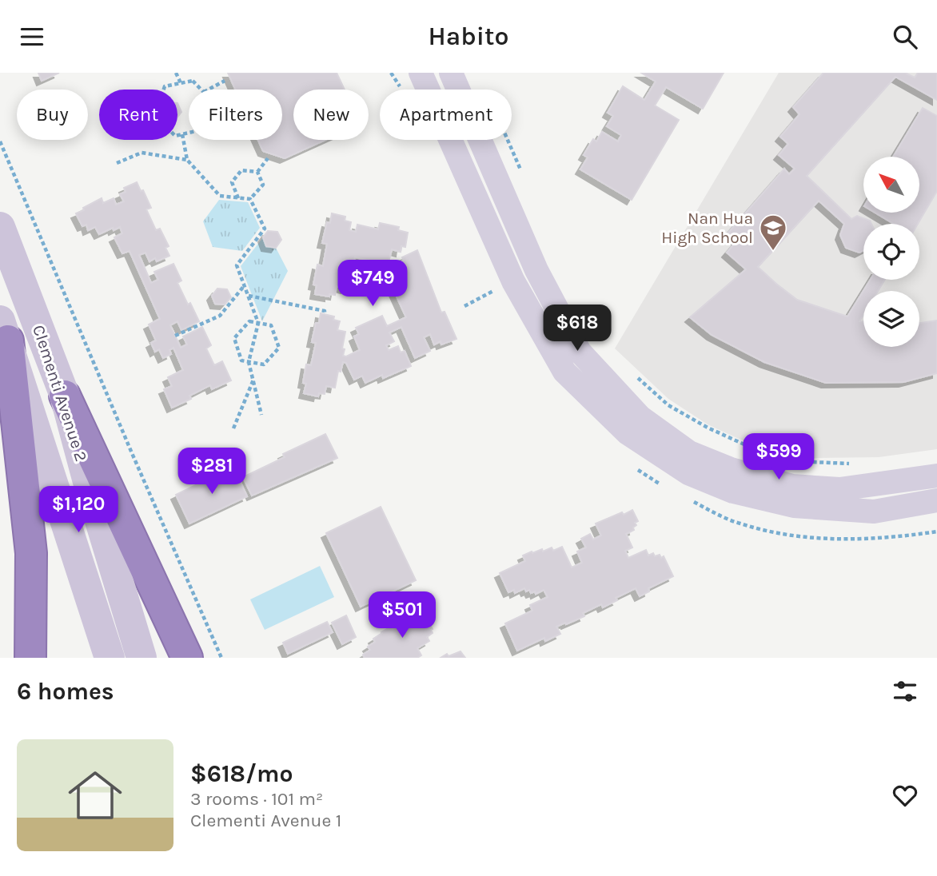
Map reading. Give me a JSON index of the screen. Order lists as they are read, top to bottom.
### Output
{
  "streets": {
    "main road": ["Clementi Avenue 2"]
  },
  "places": {
    "school or university": ["Nan Hua High School"]
  },
  "north": "top left",
  "page": {
    "header": "Habito",
    "chip": [
      "Buy",
      "Rent",
      "Filters",
      "New",
      "Apartment"
    ],
    "price": [
      "$749",
      "$618",
      "$599",
      "$281",
      "$1,120",
      "$501"
    ],
    "heading": "6 homes",
    "list": [
      {
        "name": "$618/mo",
        "note": "3 rooms · 101 m² · Clementi Avenue 1"
      }
    ]
  }
}
